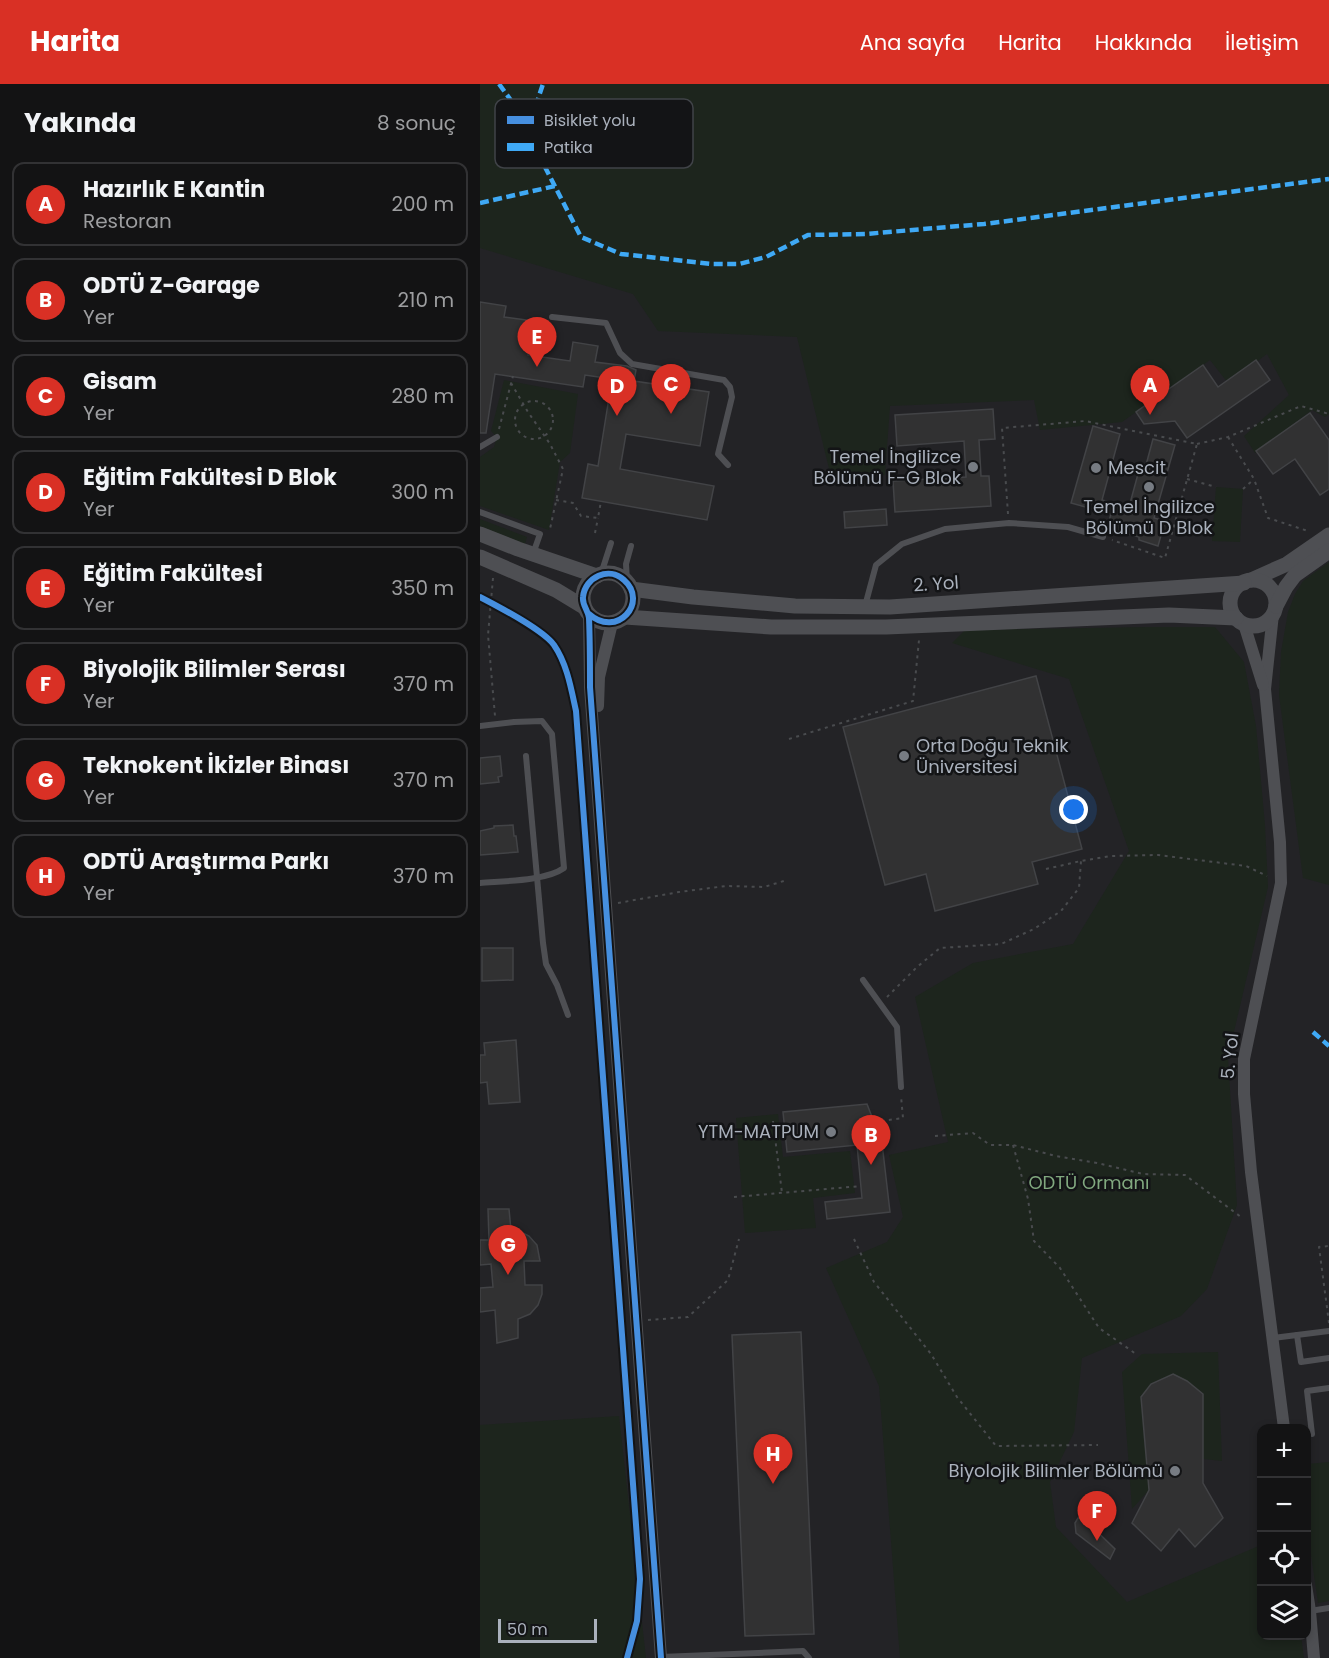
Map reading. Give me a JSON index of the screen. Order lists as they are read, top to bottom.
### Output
{
  "streets": {
    "street": ["2. Yol", "5. Yol"]
  },
  "crossings": [
    ["2. Yol", "5. Yol"]
  ],
  "parks": ["ODTÜ Ormanı"],
  "places": [
    "Temel İngilizce Bölümü F-G Blok",
    "Mescit",
    "Temel İngilizce Bölümü D Blok",
    "Orta Doğu Teknik Üniversitesi",
    "YTM-MATPUM",
    "Biyolojik Bilimler Bölümü"
  ],
  "legend": ["Bisiklet yolu", "Patika"],
  "scale_bar": "50 m",
  "page": {
    "header": "Harita",
    "nav": [
      "Ana sayfa",
      "Harita",
      "Hakkında",
      "İletişim"
    ],
    "heading": ["Yakında", "8 sonuç"],
    "list": [
      {
        "mark": "A",
        "name": "Hazırlık E Kantin",
        "note": "Restoran",
        "value": "200 m"
      },
      {
        "mark": "B",
        "name": "ODTÜ Z-Garage",
        "note": "Yer",
        "value": "210 m"
      },
      {
        "mark": "C",
        "name": "Gisam",
        "note": "Yer",
        "value": "280 m"
      },
      {
        "mark": "D",
        "name": "Eğitim Fakültesi D Blok",
        "note": "Yer",
        "value": "300 m"
      },
      {
        "mark": "E",
        "name": "Eğitim Fakültesi",
        "note": "Yer",
        "value": "350 m"
      },
      {
        "mark": "F",
        "name": "Biyolojik Bilimler Serası",
        "note": "Yer",
        "value": "370 m"
      },
      {
        "mark": "G",
        "name": "Teknokent İkizler Binası",
        "note": "Yer",
        "value": "370 m"
      },
      {
        "mark": "H",
        "name": "ODTÜ Araştırma Parkı",
        "note": "Yer",
        "value": "370 m"
      }
    ],
    "pins": [
      "E",
      "C",
      "A",
      "D",
      "B",
      "G",
      "H",
      "F"
    ],
    "map_buttons": ["+", "−"],
    "scale": "50 m"
  }
}
